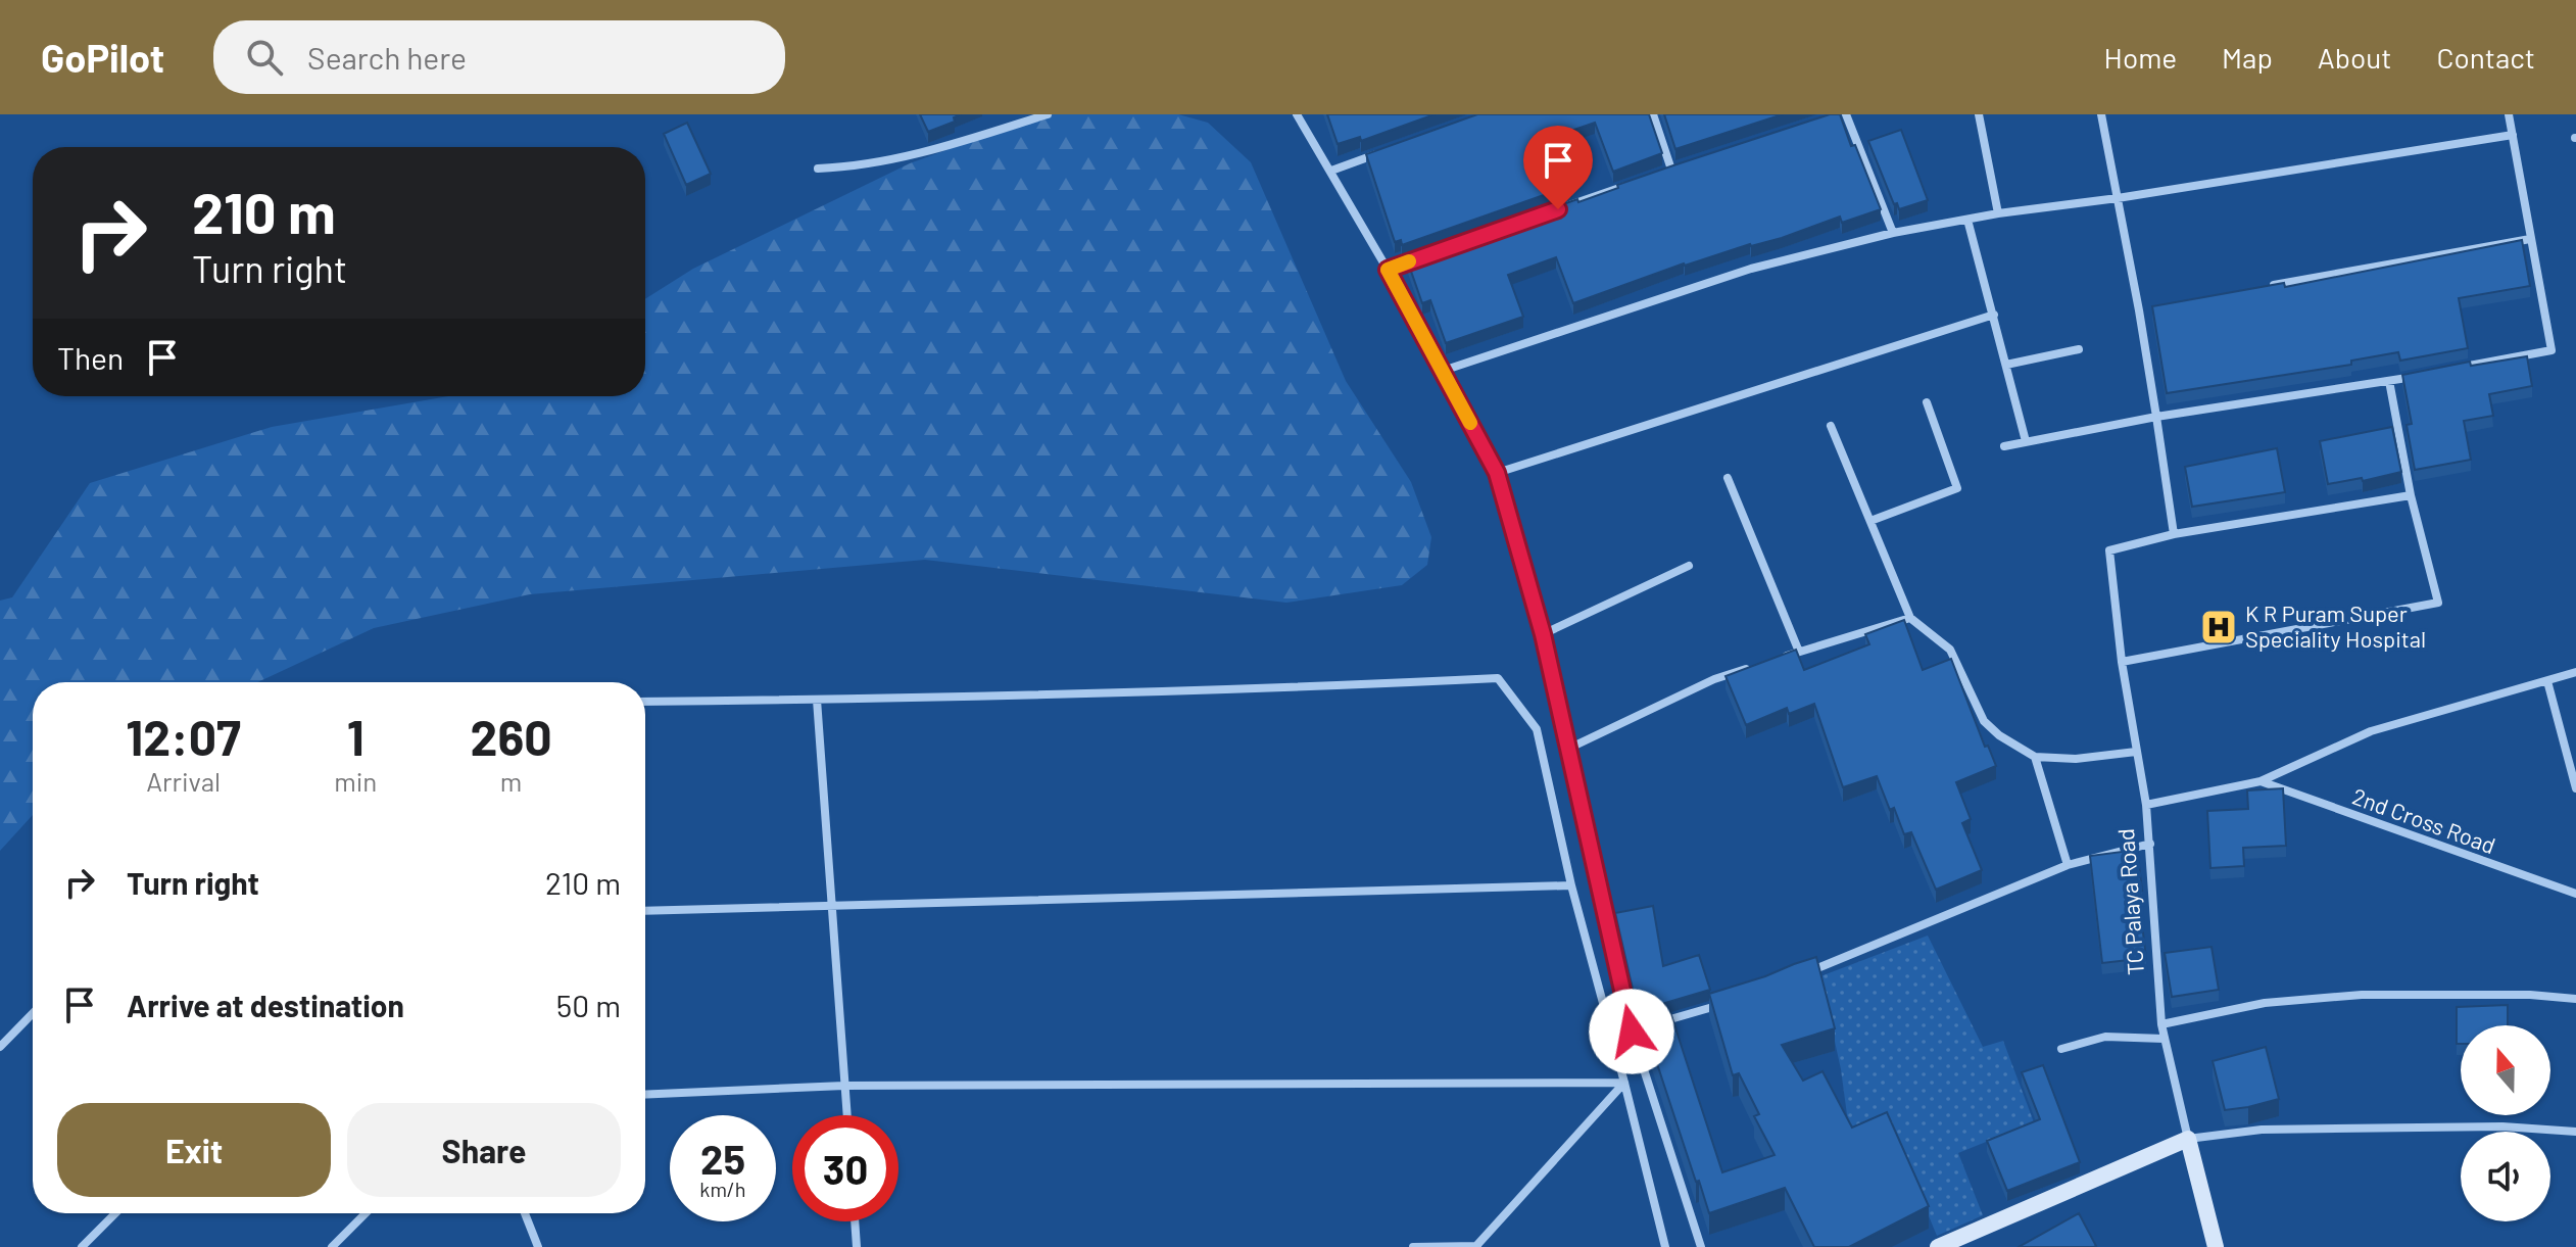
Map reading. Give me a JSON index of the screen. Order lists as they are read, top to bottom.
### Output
{
  "streets": {
    "street": ["2nd Cross Road", "TC Palaya Road"]
  },
  "places": {
    "hospital": ["K R Puram Super Speciality Hospital"]
  },
  "north": "top",
  "page": {
    "header": "GoPilot",
    "search": "Search here",
    "nav": [
      "Home",
      "Map",
      "About",
      "Contact"
    ],
    "turn": ["210 m", "Turn right"],
    "then": "Then",
    "eta": [
      "12:07",
      "Arrival",
      "1",
      "min",
      "260",
      "m"
    ],
    "list": [
      {
        "name": "Turn right",
        "value": "210 m"
      },
      {
        "name": "Arrive at destination",
        "value": "50 m"
      }
    ],
    "buttons": ["Exit", "Share"],
    "speed": "25 km/h",
    "limit": "30"
  }
}
